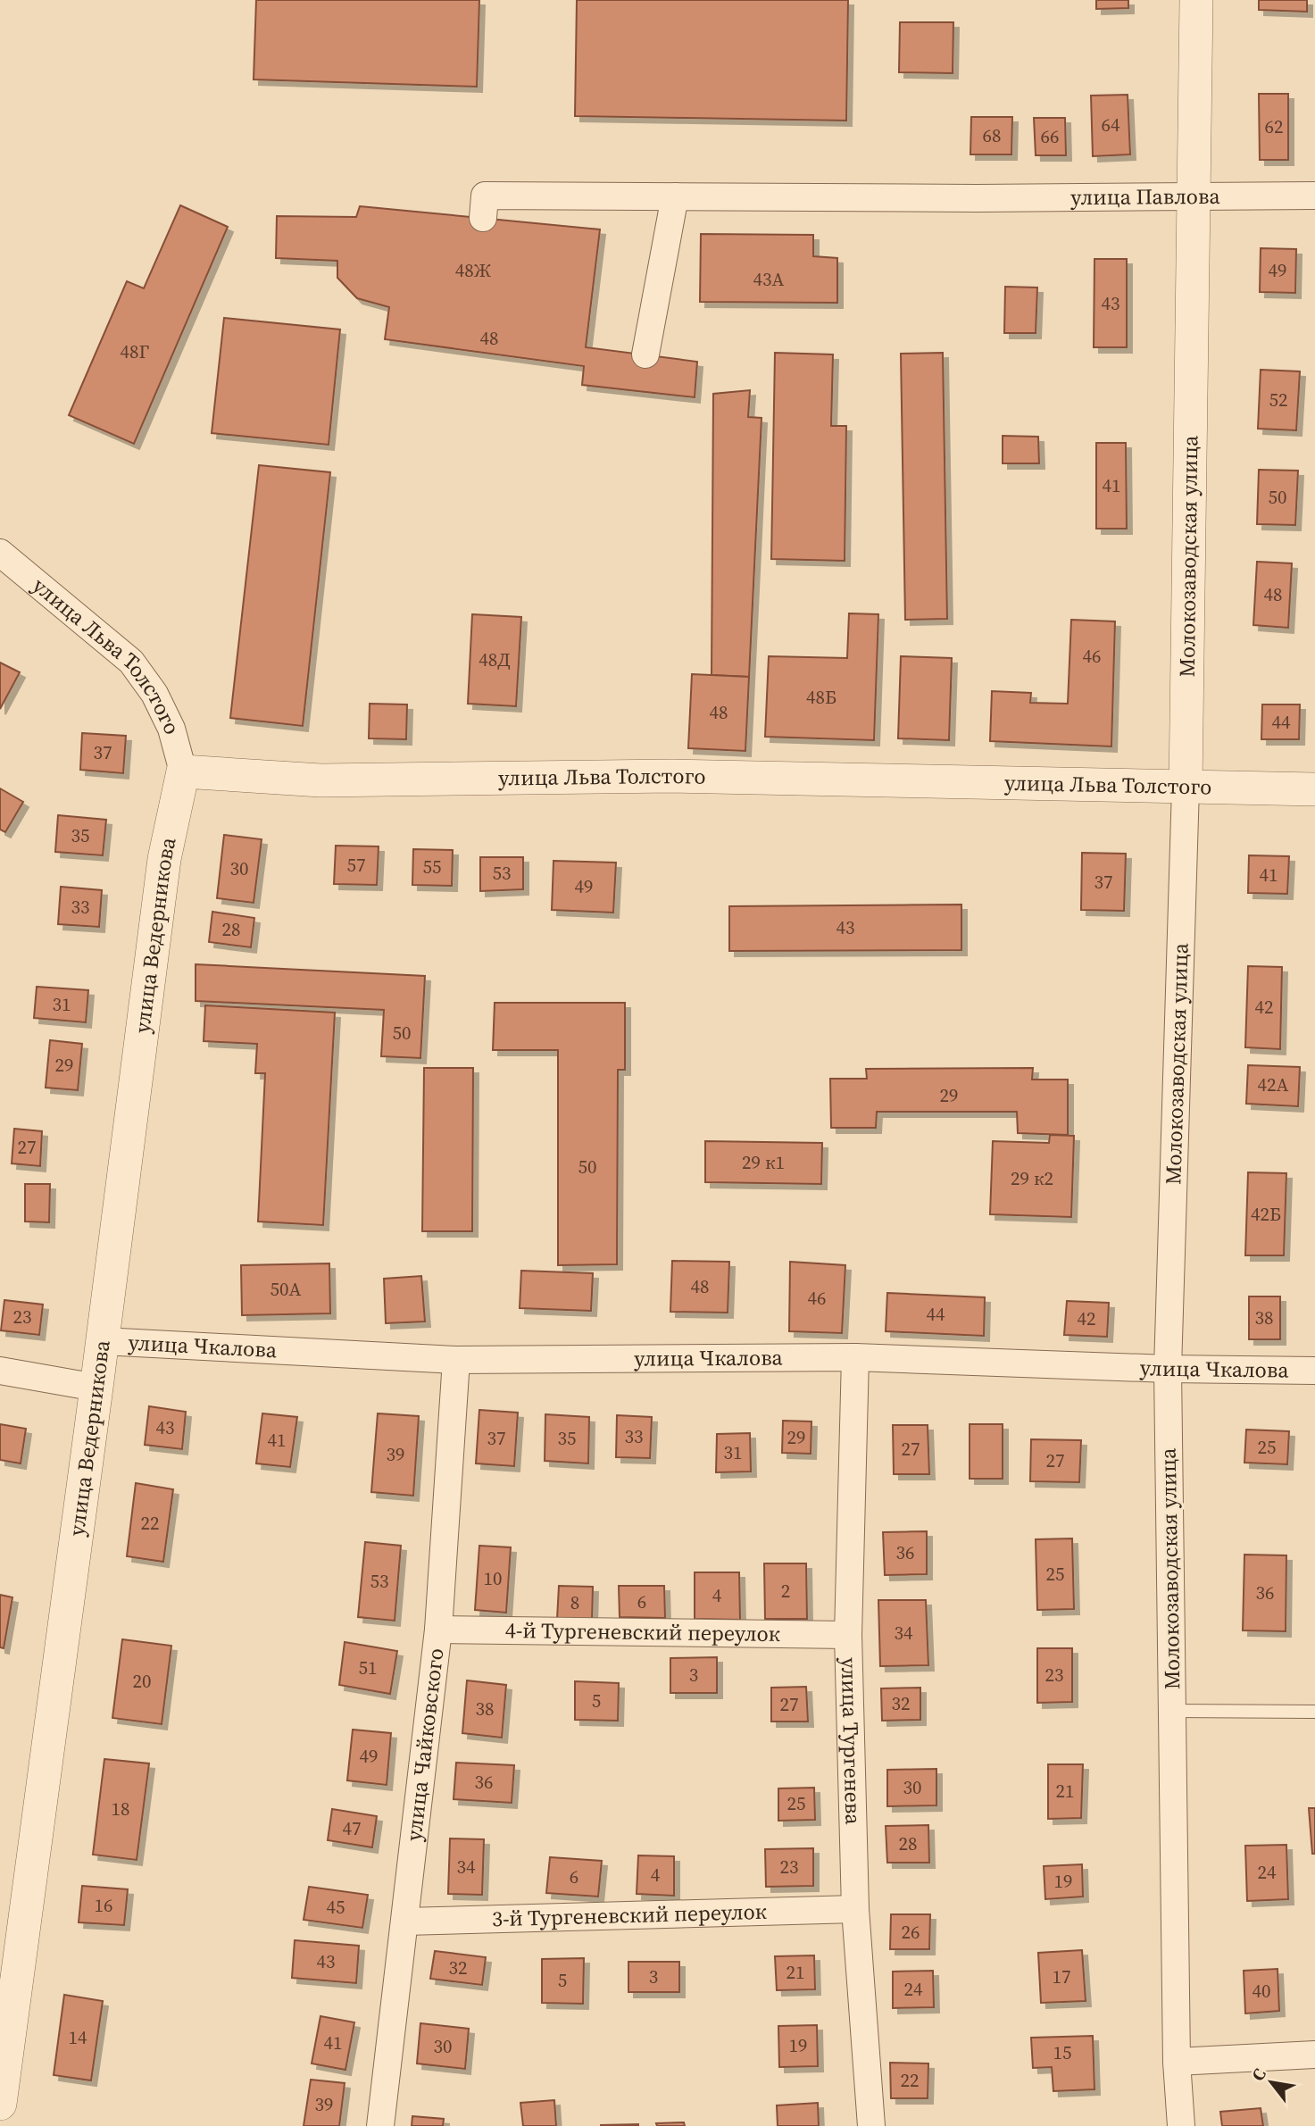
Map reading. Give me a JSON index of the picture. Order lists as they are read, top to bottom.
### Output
{
  "streets": {
    "street": [
      "улица Павлова",
      "Молокозаводская улица",
      "улица Льва Толстого",
      "улица Ведерникова",
      "улица Чкалова",
      "4-й Тургеневский переулок",
      "улица Тургенева",
      "улица Чайковского",
      "3-й Тургеневский переулок"
    ]
  },
  "crossings": [
    ["улица Павлова", "Молокозаводская улица"],
    ["Молокозаводская улица", "улица Льва Толстого"],
    ["Молокозаводская улица", "улица Чкалова"],
    ["улица Льва Толстого", "улица Ведерникова"],
    ["улица Ведерникова", "улица Чкалова"],
    ["улица Чкалова", "улица Тургенева"],
    ["улица Чкалова", "улица Чайковского"],
    ["4-й Тургеневский переулок", "улица Тургенева"],
    ["4-й Тургеневский переулок", "улица Чайковского"],
    ["улица Тургенева", "3-й Тургеневский переулок"],
    ["улица Чайковского", "3-й Тургеневский переулок"]
  ],
  "house_numbers": [
    "64",
    "62",
    "68",
    "66",
    "48Ж",
    "49",
    "43А",
    "43",
    "48",
    "48Г",
    "52",
    "41",
    "50",
    "48",
    "46",
    "48Д",
    "48Б",
    "48",
    "44",
    "37",
    "35",
    "57",
    "55",
    "30",
    "53",
    "41",
    "37",
    "49",
    "33",
    "43",
    "28",
    "31",
    "42",
    "50",
    "29",
    "42А",
    "29",
    "27",
    "29 к1",
    "50",
    "29 к2",
    "42Б",
    "48",
    "50А",
    "46",
    "44",
    "23",
    "38",
    "42",
    "43",
    "33",
    "29",
    "37",
    "35",
    "41",
    "25",
    "27",
    "31",
    "39",
    "27",
    "22",
    "36",
    "25",
    "10",
    "53",
    "2",
    "36",
    "4",
    "6",
    "8",
    "34",
    "51",
    "3",
    "23",
    "20",
    "5",
    "32",
    "27",
    "38",
    "49",
    "36",
    "30",
    "21",
    "25",
    "18",
    "47",
    "28",
    "34",
    "23",
    "24",
    "4",
    "6",
    "19",
    "16",
    "45",
    "26",
    "43",
    "32",
    "21",
    "3",
    "17",
    "5",
    "24",
    "40",
    "14",
    "41",
    "19",
    "30",
    "15",
    "22",
    "39"
  ],
  "north": "top left"
}
